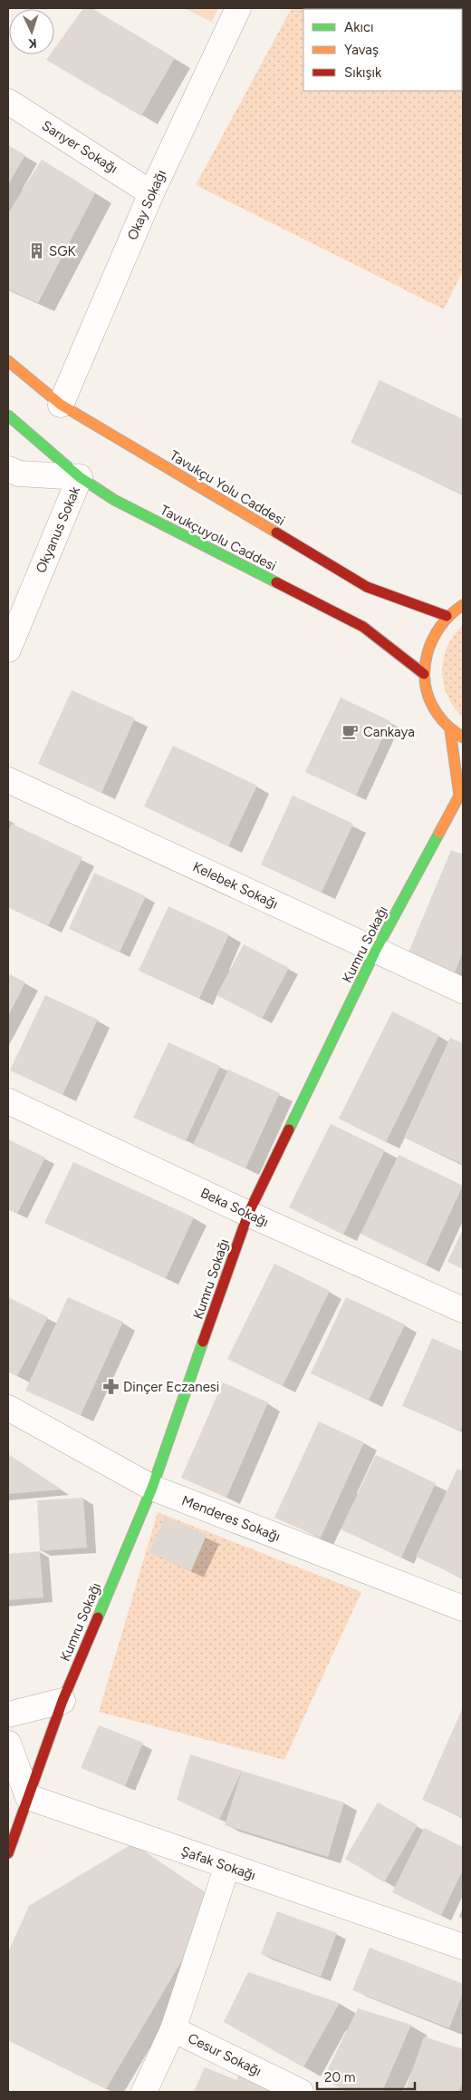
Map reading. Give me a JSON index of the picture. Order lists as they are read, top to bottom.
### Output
{
  "streets": {
    "street": [
      "Sarıyer Sokağı",
      "Okay Sokağı",
      "Tavukçu Yolu Caddesi",
      "Okyanus Sokak",
      "Tavukçuyolu Caddesi",
      "Kelebek Sokağı",
      "Kumru Sokağı",
      "Beka Sokağı",
      "Menderes Sokağı",
      "Şafak Sokağı",
      "Cesur Sokağı"
    ]
  },
  "crossings": [
    ["Sarıyer Sokağı", "Okay Sokağı"],
    ["Okay Sokağı", "Tavukçu Yolu Caddesi"],
    ["Okyanus Sokak", "Tavukçuyolu Caddesi"],
    ["Kelebek Sokağı", "Kumru Sokağı"],
    ["Kumru Sokağı", "Beka Sokağı"],
    ["Kumru Sokağı", "Menderes Sokağı"],
    ["Kumru Sokağı", "Şafak Sokağı"]
  ],
  "places": {
    "building": ["SGK"],
    "cafe": ["Cankaya"],
    "pharmacy": ["Dinçer Eczanesi"]
  },
  "legend": ["Akıcı", "Yavaş", "Sıkışık"],
  "scale_bar": "20 m",
  "north": "bottom"
}
